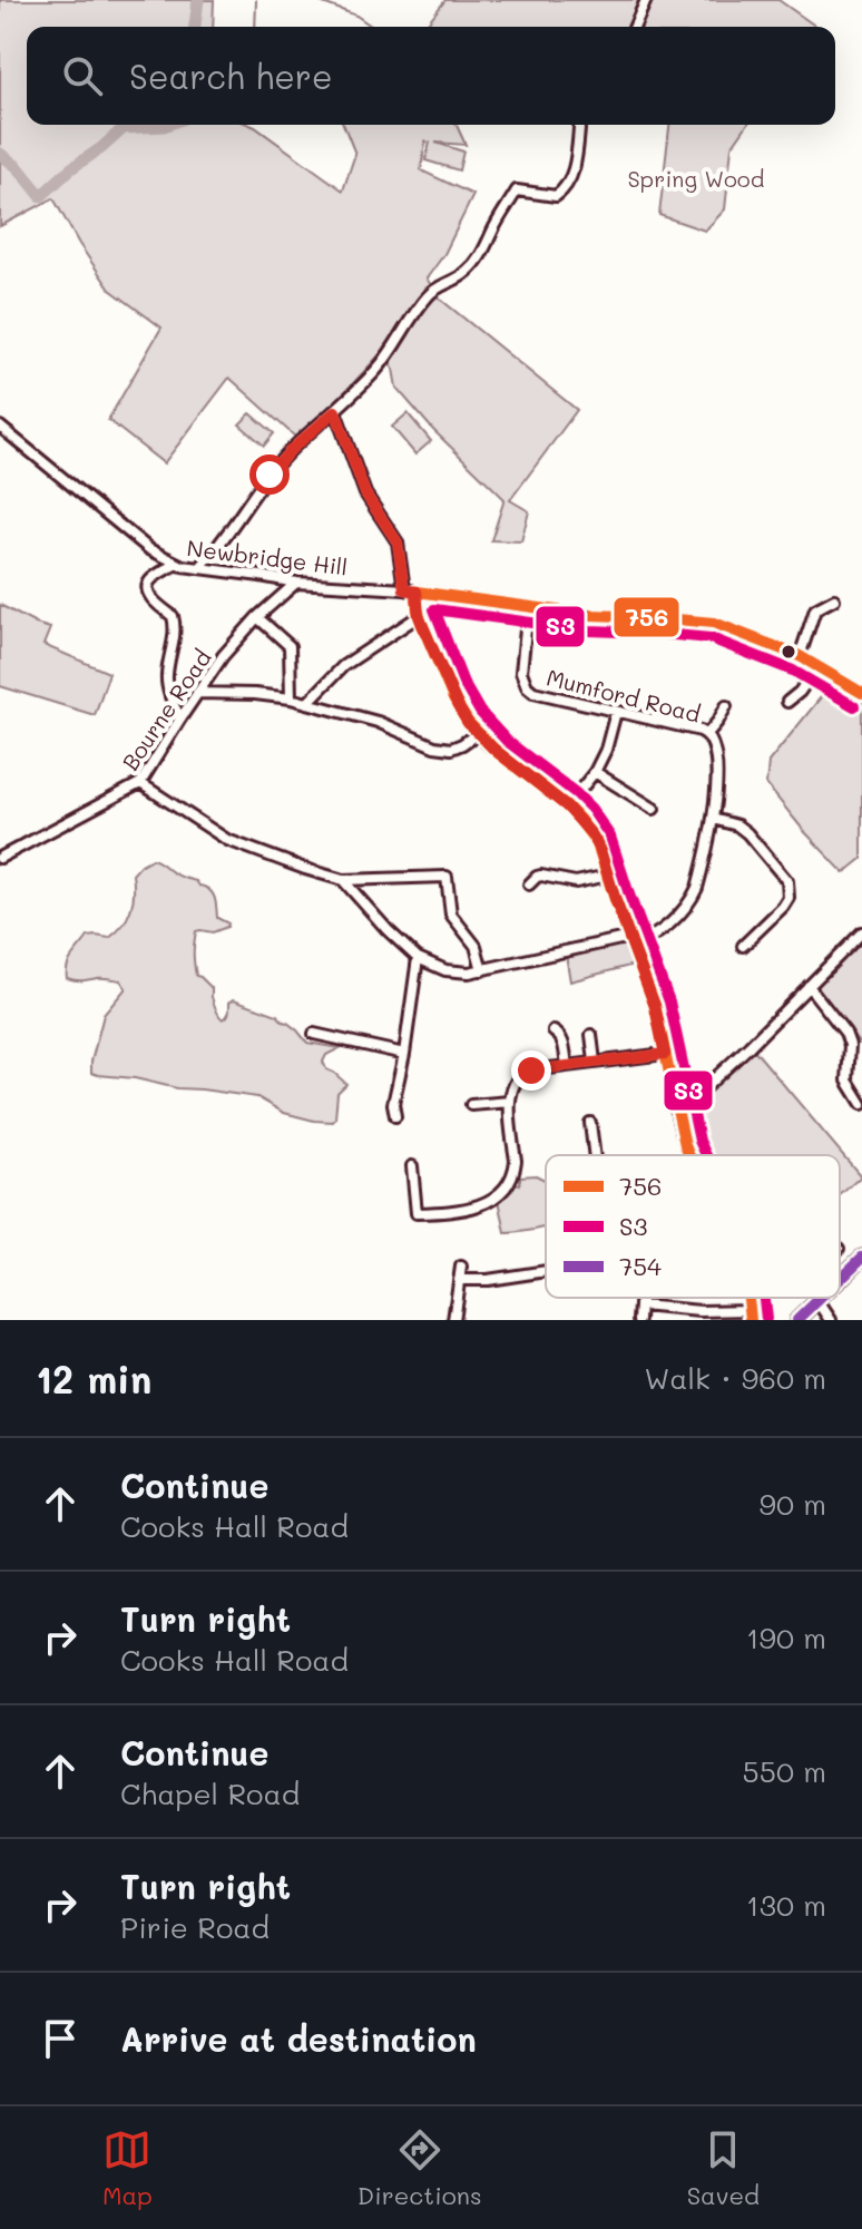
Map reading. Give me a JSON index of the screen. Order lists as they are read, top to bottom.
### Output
{
  "streets": {
    "street": ["Newbridge Hill", "Mumford Road", "Bourne Road"]
  },
  "crossings": [
    ["Newbridge Hill", "Mumford Road"],
    ["Newbridge Hill", "Bourne Road"]
  ],
  "parks": ["Spring Wood"],
  "lines": ["transit line 756", "transit line S3", "transit line 754"],
  "legend": ["756", "S3", "754"],
  "page": {
    "search": "Search here",
    "heading": ["12 min", "Walk · 960 m"],
    "list": [
      ["Continue", "Cooks Hall Road", "90 m"],
      ["Turn right", "Cooks Hall Road", "190 m"],
      ["Continue", "Chapel Road", "550 m"],
      ["Turn right", "Pirie Road", "130 m"],
      "Arrive at destination"
    ],
    "nav": ["Map", "Directions", "Saved"]
  }
}
